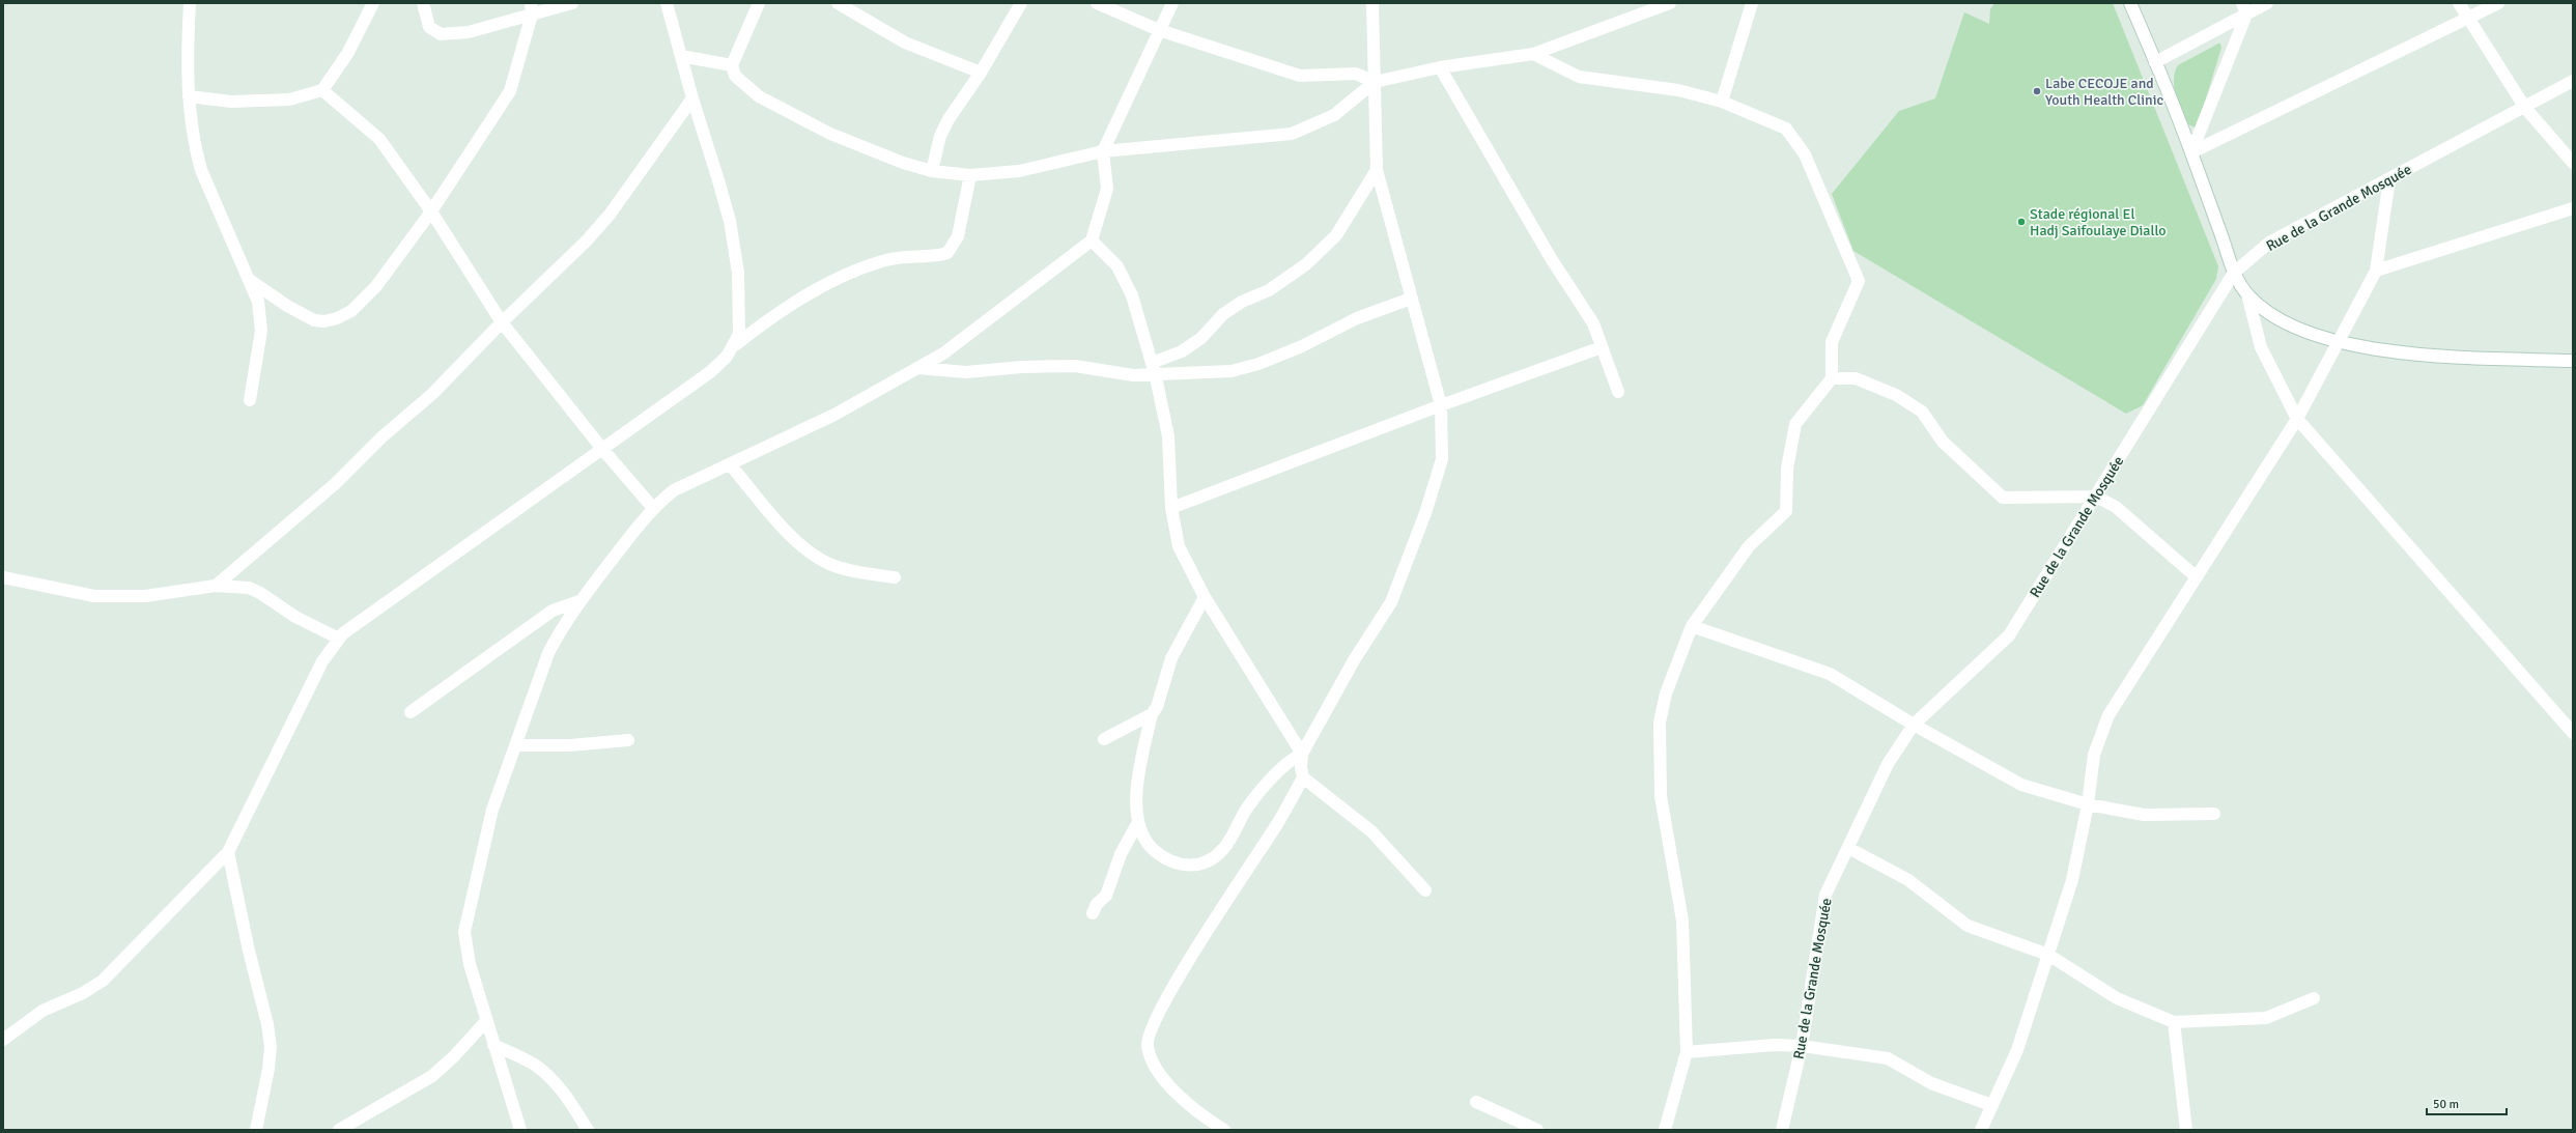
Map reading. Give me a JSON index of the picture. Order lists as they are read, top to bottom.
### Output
{
  "streets": {
    "street": ["Rue de la Grande Mosquée"]
  },
  "places": ["Labe CECOJE and Youth Health Clinic", "Stade régional El Hadj Saifoulaye Diallo"],
  "scale_bar": "50 m"
}
